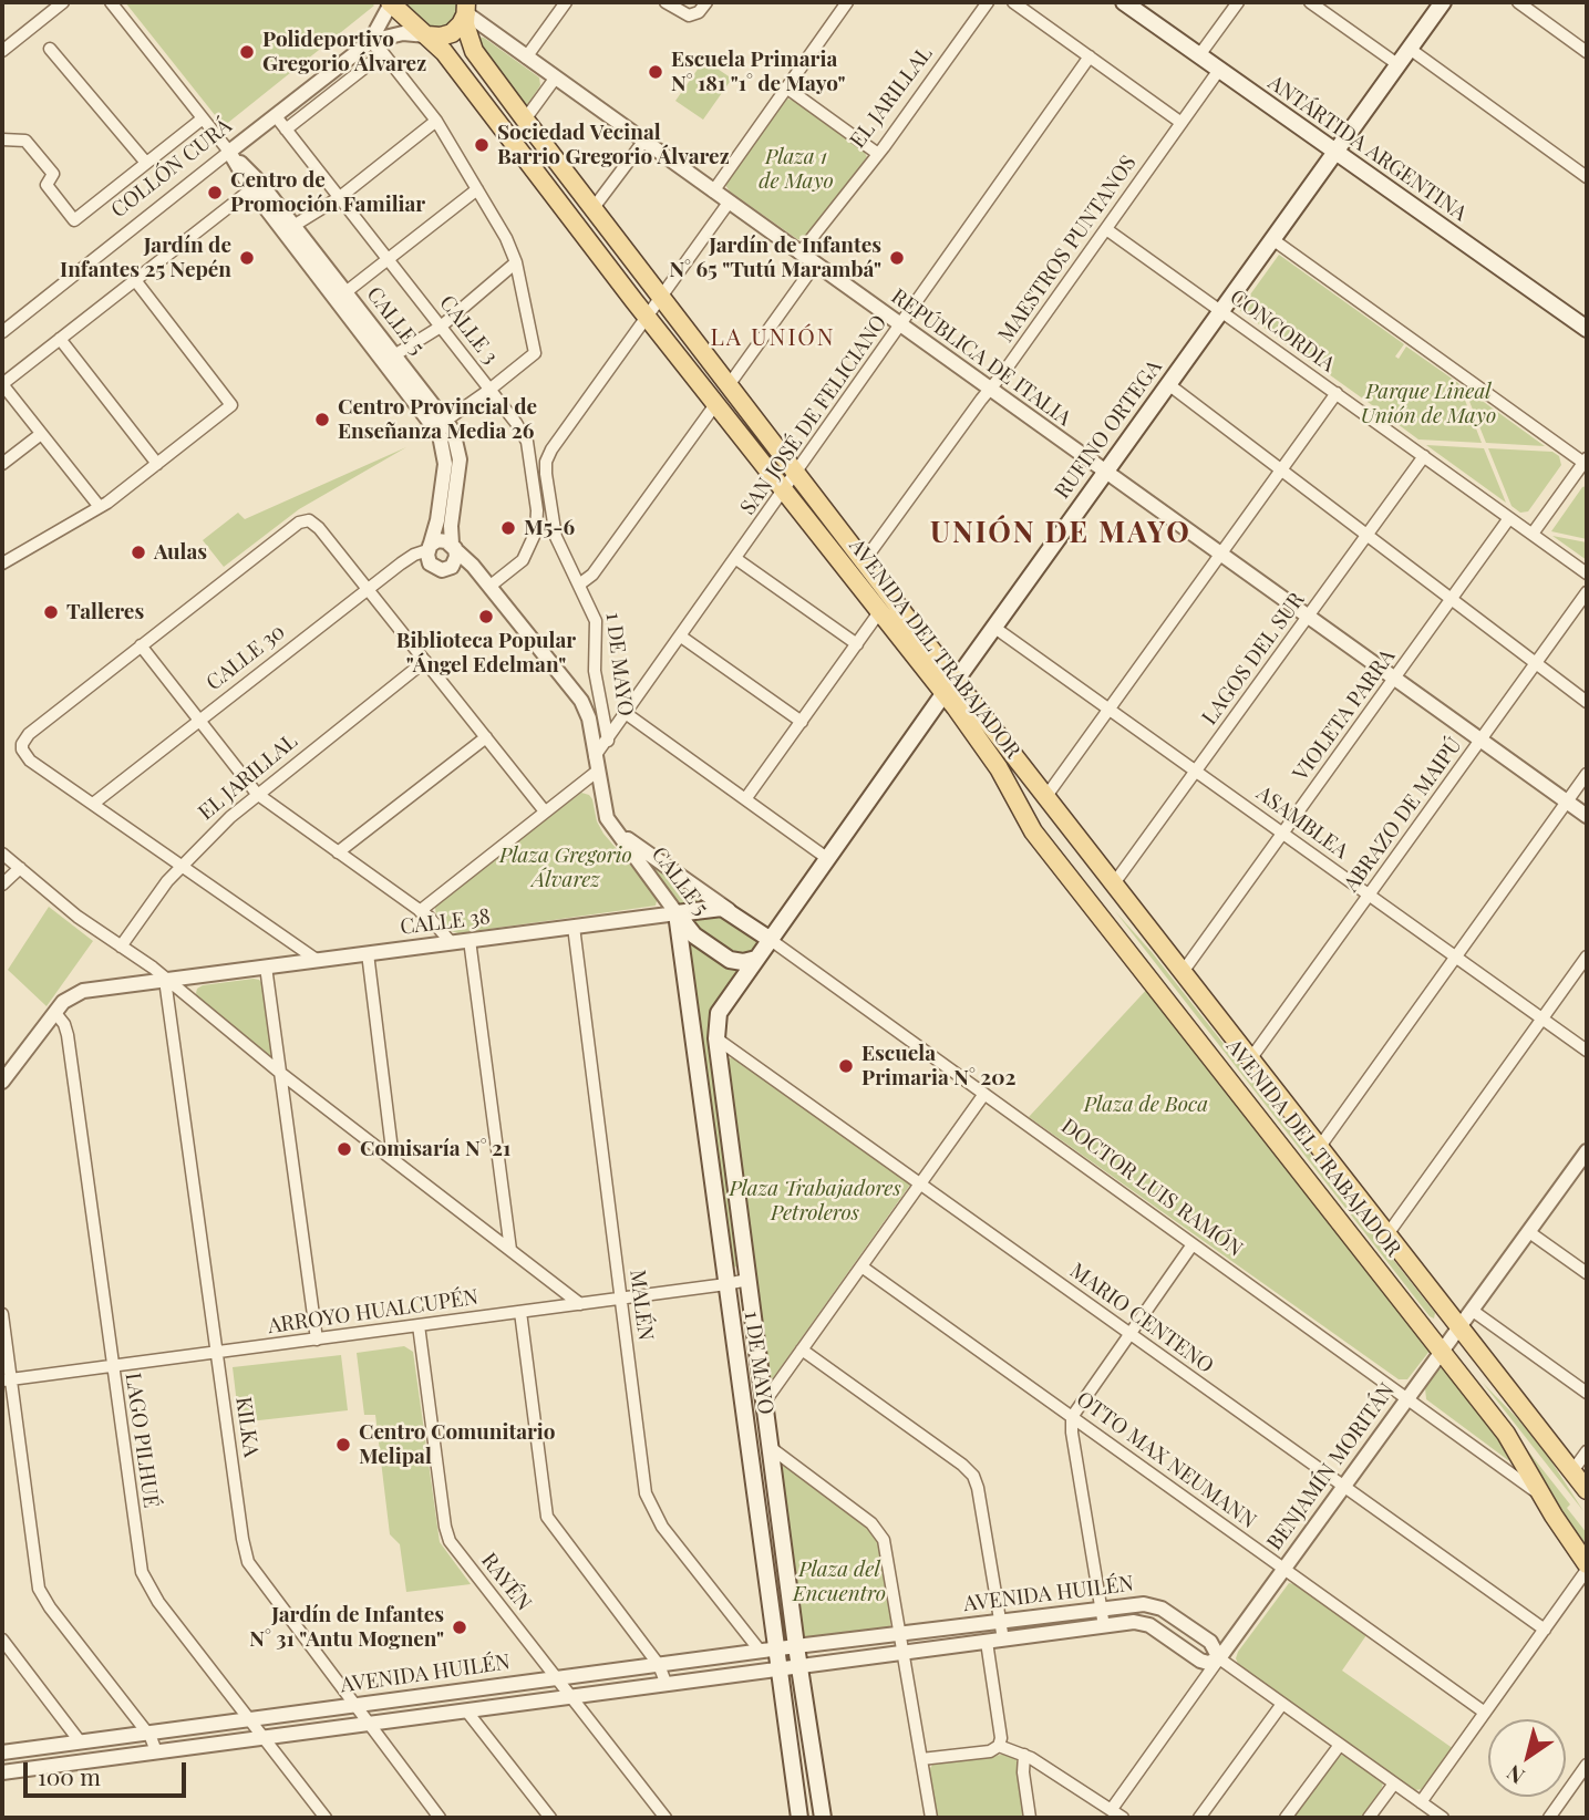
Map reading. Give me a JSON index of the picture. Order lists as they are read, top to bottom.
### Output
{
  "streets": {
    "main road": [
      "ANTÁRTIDA ARGENTINA",
      "COLLÓN CURÁ",
      "CALLE 5",
      "RUFINO ORTEGA",
      "AVENIDA DEL TRABAJADOR",
      "1 DE MAYO",
      "CALLE 38",
      "DOCTOR LUIS RAMÓN"
    ],
    "street": [
      "EL JARILLAL",
      "MAESTROS PUNTANOS",
      "CALLE 3",
      "CONCORDIA",
      "REPÚBLICA DE ITALIA",
      "SAN JOSÉ DE FELICIANO",
      "CALLE 30",
      "LAGOS DEL SUR",
      "VIOLETA PARRA",
      "ABRAZO DE MAIPÚ",
      "ASAMBLEA",
      "MALÉN",
      "ARROYO HUALCUPÉN",
      "MARIO CENTENO",
      "KILKA",
      "LAGO PILHUÉ",
      "OTTO MAX NEUMANN",
      "BENJAMÍN MORITÁN",
      "RAYÉN",
      "AVENIDA HUILÉN"
    ]
  },
  "crossings": [
    ["EL JARILLAL", "REPÚBLICA DE ITALIA"],
    ["ANTÁRTIDA ARGENTINA", "MAESTROS PUNTANOS"],
    ["ANTÁRTIDA ARGENTINA", "RUFINO ORTEGA"],
    ["COLLÓN CURÁ", "CALLE 5"],
    ["COLLÓN CURÁ", "CALLE 3"],
    ["COLLÓN CURÁ", "REPÚBLICA DE ITALIA"],
    ["COLLÓN CURÁ", "AVENIDA DEL TRABAJADOR"],
    ["MAESTROS PUNTANOS", "CONCORDIA"],
    ["MAESTROS PUNTANOS", "REPÚBLICA DE ITALIA"],
    ["MAESTROS PUNTANOS", "AVENIDA DEL TRABAJADOR"],
    ["CALLE 5", "CALLE 3"],
    ["CALLE 5", "SAN JOSÉ DE FELICIANO"],
    ["CALLE 5", "RUFINO ORTEGA"],
    ["CALLE 5", "CALLE 30"],
    ["CALLE 5", "1 DE MAYO"],
    ["CALLE 5", "CALLE 38"],
    ["CALLE 5", "DOCTOR LUIS RAMÓN"],
    ["CONCORDIA", "RUFINO ORTEGA"],
    ["CONCORDIA", "LAGOS DEL SUR"],
    ["CONCORDIA", "VIOLETA PARRA"],
    ["REPÚBLICA DE ITALIA", "SAN JOSÉ DE FELICIANO"],
    ["REPÚBLICA DE ITALIA", "RUFINO ORTEGA"],
    ["REPÚBLICA DE ITALIA", "AVENIDA DEL TRABAJADOR"],
    ["REPÚBLICA DE ITALIA", "LAGOS DEL SUR"],
    ["REPÚBLICA DE ITALIA", "VIOLETA PARRA"],
    ["REPÚBLICA DE ITALIA", "ABRAZO DE MAIPÚ"],
    ["SAN JOSÉ DE FELICIANO", "AVENIDA DEL TRABAJADOR"],
    ["SAN JOSÉ DE FELICIANO", "1 DE MAYO"],
    ["RUFINO ORTEGA", "AVENIDA DEL TRABAJADOR"],
    ["RUFINO ORTEGA", "1 DE MAYO"],
    ["RUFINO ORTEGA", "ASAMBLEA"],
    ["RUFINO ORTEGA", "DOCTOR LUIS RAMÓN"],
    ["AVENIDA DEL TRABAJADOR", "LAGOS DEL SUR"],
    ["AVENIDA DEL TRABAJADOR", "1 DE MAYO"],
    ["AVENIDA DEL TRABAJADOR", "VIOLETA PARRA"],
    ["AVENIDA DEL TRABAJADOR", "ABRAZO DE MAIPÚ"],
    ["AVENIDA DEL TRABAJADOR", "DOCTOR LUIS RAMÓN"],
    ["AVENIDA DEL TRABAJADOR", "BENJAMÍN MORITÁN"],
    ["LAGOS DEL SUR", "ASAMBLEA"],
    ["1 DE MAYO", "CALLE 38"],
    ["1 DE MAYO", "MALÉN"],
    ["1 DE MAYO", "ARROYO HUALCUPÉN"],
    ["1 DE MAYO", "MARIO CENTENO"],
    ["1 DE MAYO", "AVENIDA HUILÉN"],
    ["VIOLETA PARRA", "ASAMBLEA"],
    ["ABRAZO DE MAIPÚ", "ASAMBLEA"],
    ["CALLE 38", "DOCTOR LUIS RAMÓN"],
    ["CALLE 38", "MALÉN"],
    ["CALLE 38", "KILKA"],
    ["DOCTOR LUIS RAMÓN", "BENJAMÍN MORITÁN"],
    ["MALÉN", "ARROYO HUALCUPÉN"],
    ["MALÉN", "AVENIDA HUILÉN"],
    ["ARROYO HUALCUPÉN", "KILKA"],
    ["ARROYO HUALCUPÉN", "LAGO PILHUÉ"],
    ["ARROYO HUALCUPÉN", "RAYÉN"],
    ["MARIO CENTENO", "BENJAMÍN MORITÁN"],
    ["KILKA", "AVENIDA HUILÉN"],
    ["LAGO PILHUÉ", "AVENIDA HUILÉN"],
    ["OTTO MAX NEUMANN", "BENJAMÍN MORITÁN"],
    ["BENJAMÍN MORITÁN", "AVENIDA HUILÉN"],
    ["RAYÉN", "AVENIDA HUILÉN"]
  ],
  "districts": ["LA UNIÓN", "UNIÓN DE MAYO"],
  "parks": [
    "Plaza 1 de Mayo",
    "Parque Lineal Unión de Mayo",
    "Plaza Gregorio Álvarez",
    "Plaza de Boca",
    "Plaza Trabajadores Petroleros",
    "Plaza del Encuentro"
  ],
  "places": [
    "Polideportivo Gregorio Álvarez",
    "Escuela Primaria N° 181 \"1° de Mayo\"",
    "Sociedad Vecinal Barrio Gregorio Álvarez",
    "Centro de Promoción Familiar",
    "Jardín de Infantes 25 Nepén",
    "Jardín de Infantes N° 65 \"Tutú Marambá\"",
    "Centro Provincial de Enseñanza Media 26",
    "M5-6",
    "Aulas",
    "Talleres",
    "Biblioteca Popular \"Ángel Edelman\"",
    "Escuela Primaria N° 202",
    "Comisaría N° 21",
    "Centro Comunitario Melipal",
    "Jardín de Infantes N° 31 \"Antu Mognen\""
  ],
  "scale_bar": "100 m",
  "north": "bottom left"
}
